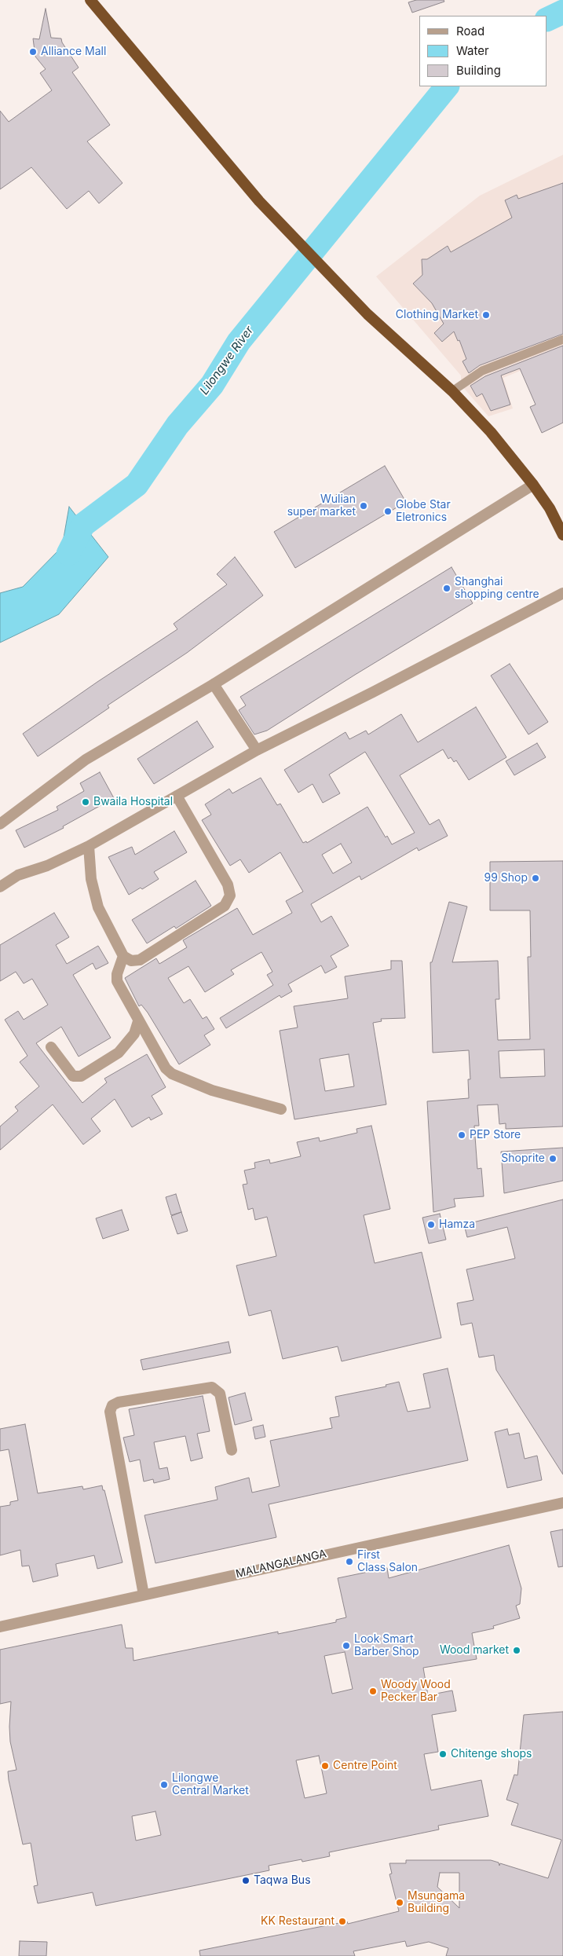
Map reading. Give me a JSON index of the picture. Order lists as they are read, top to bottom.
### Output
{
  "streets": {
    "street": ["MALANGALANGA"]
  },
  "water": ["Lilongwe River"],
  "places": [
    "Alliance Mall",
    "Clothing Market",
    "Wulian super market",
    "Globe Star Eletronics",
    "Shanghai shopping centre",
    "Bwaila Hospital",
    "99 Shop",
    "PEP Store",
    "Shoprite",
    "Hamza",
    "First Class Salon",
    "Look Smart Barber Shop",
    "Wood market",
    "Woody Wood Pecker Bar",
    "Chitenge shops",
    "Centre Point",
    "Lilongwe Central Market",
    "Taqwa Bus",
    "Msungama Building",
    "KK Restaurant"
  ],
  "legend": ["Road", "Water", "Building"]
}
